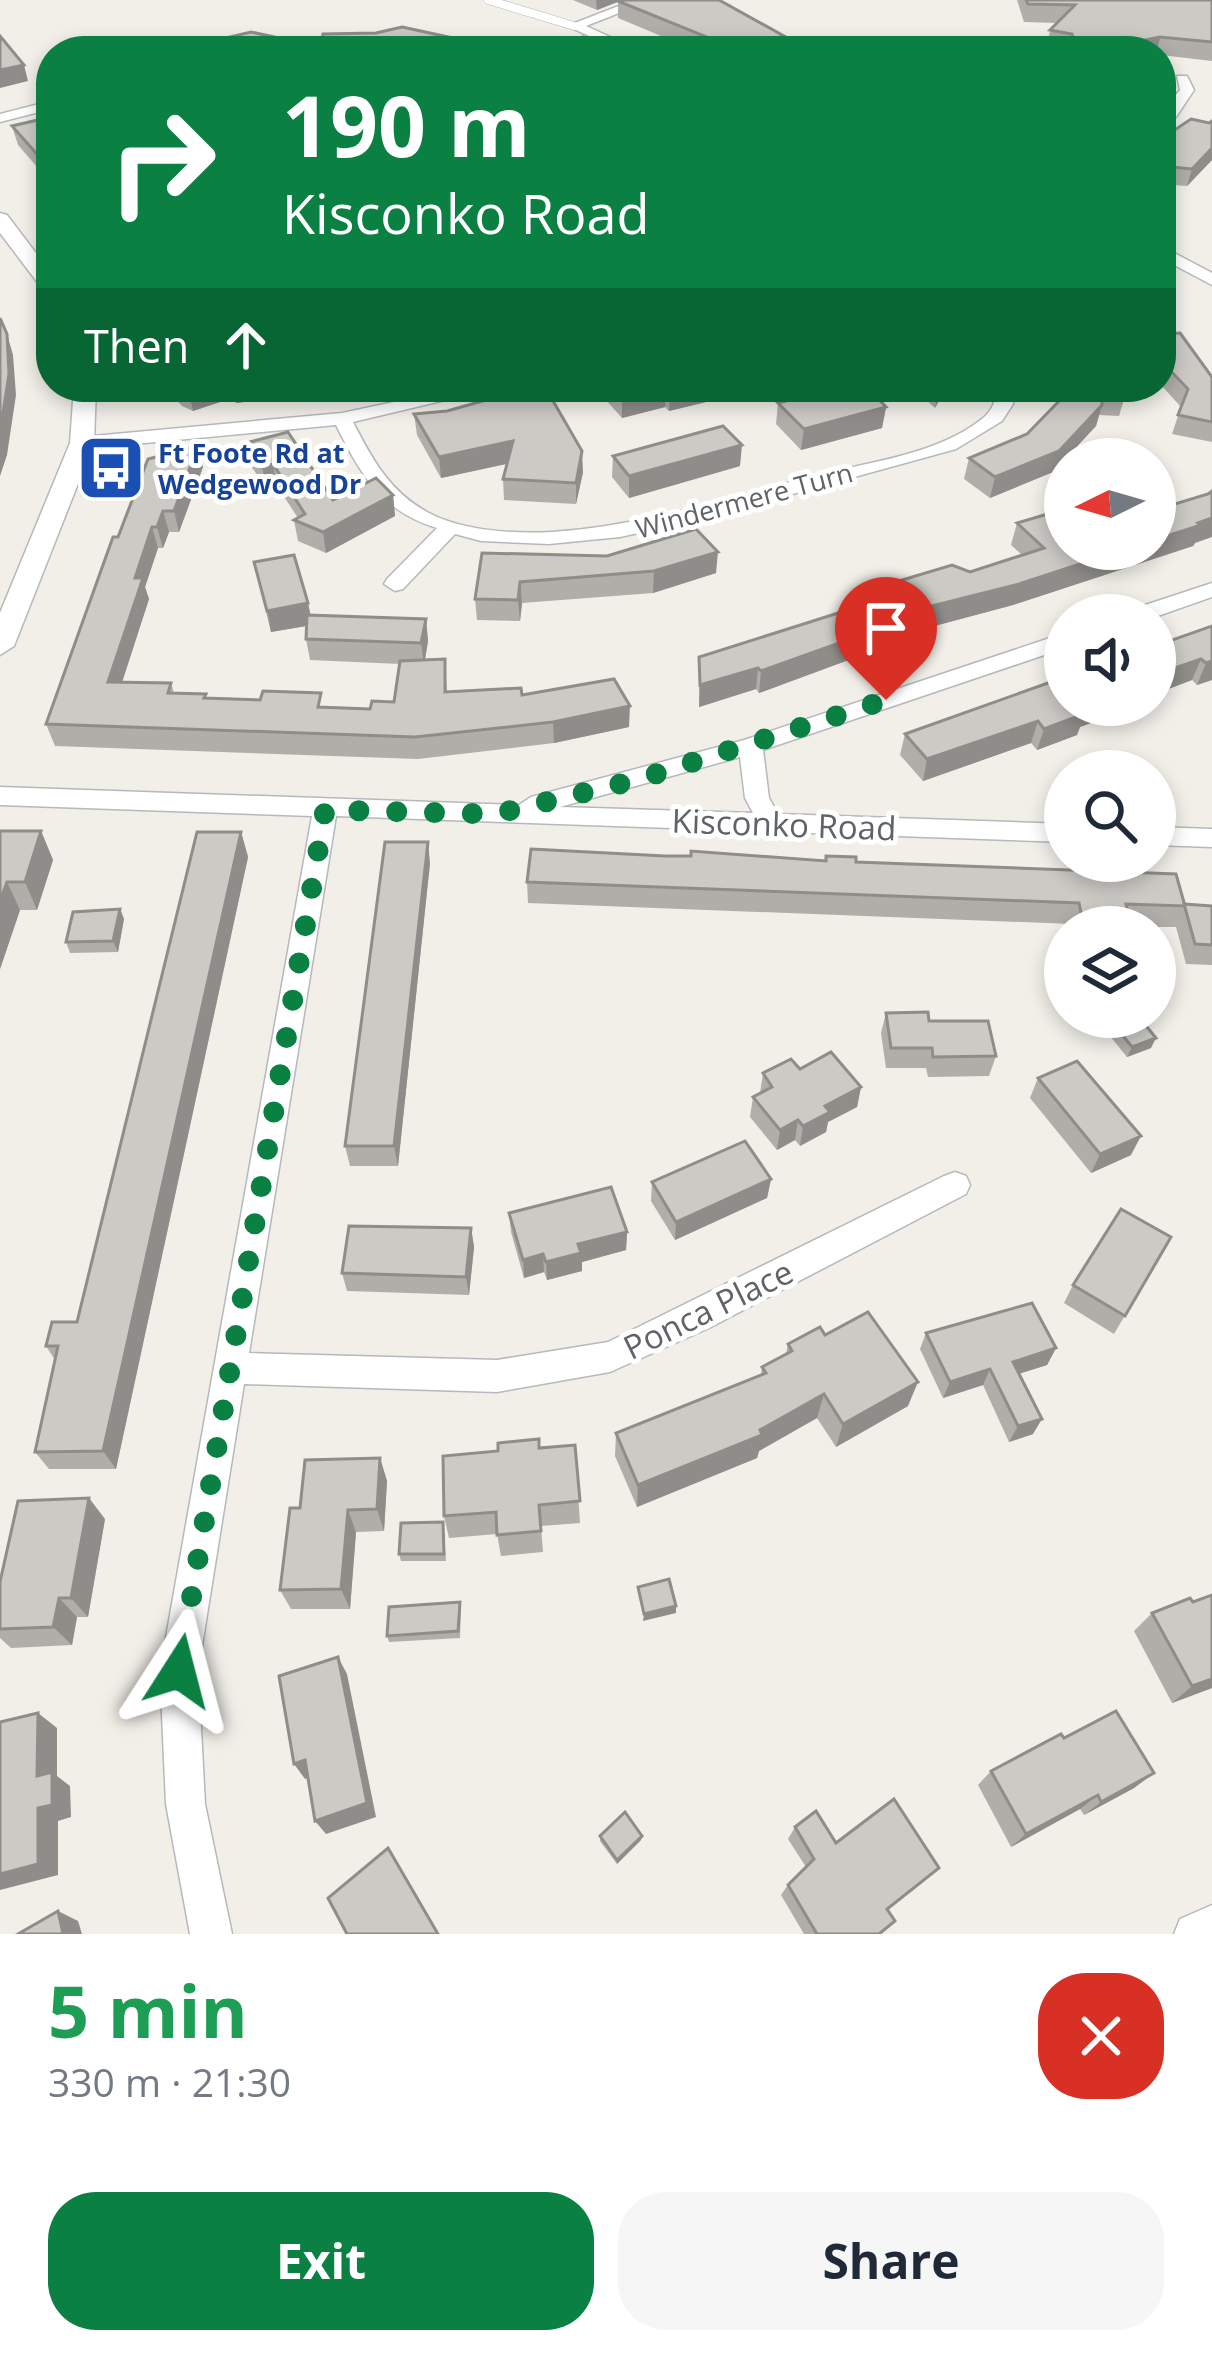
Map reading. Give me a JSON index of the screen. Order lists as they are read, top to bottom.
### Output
{
  "streets": {
    "street": ["Windermere Turn", "Kisconko Road", "Ponca Place"]
  },
  "places": {
    "bus stop": ["Ft Foote Rd at Wedgewood Dr"]
  },
  "north": "left",
  "page": {
    "turn": ["190 m", "Kisconko Road"],
    "then": "Then",
    "heading": ["5 min", "330 m · 21:30"],
    "buttons": ["Exit", "Share"]
  }
}
